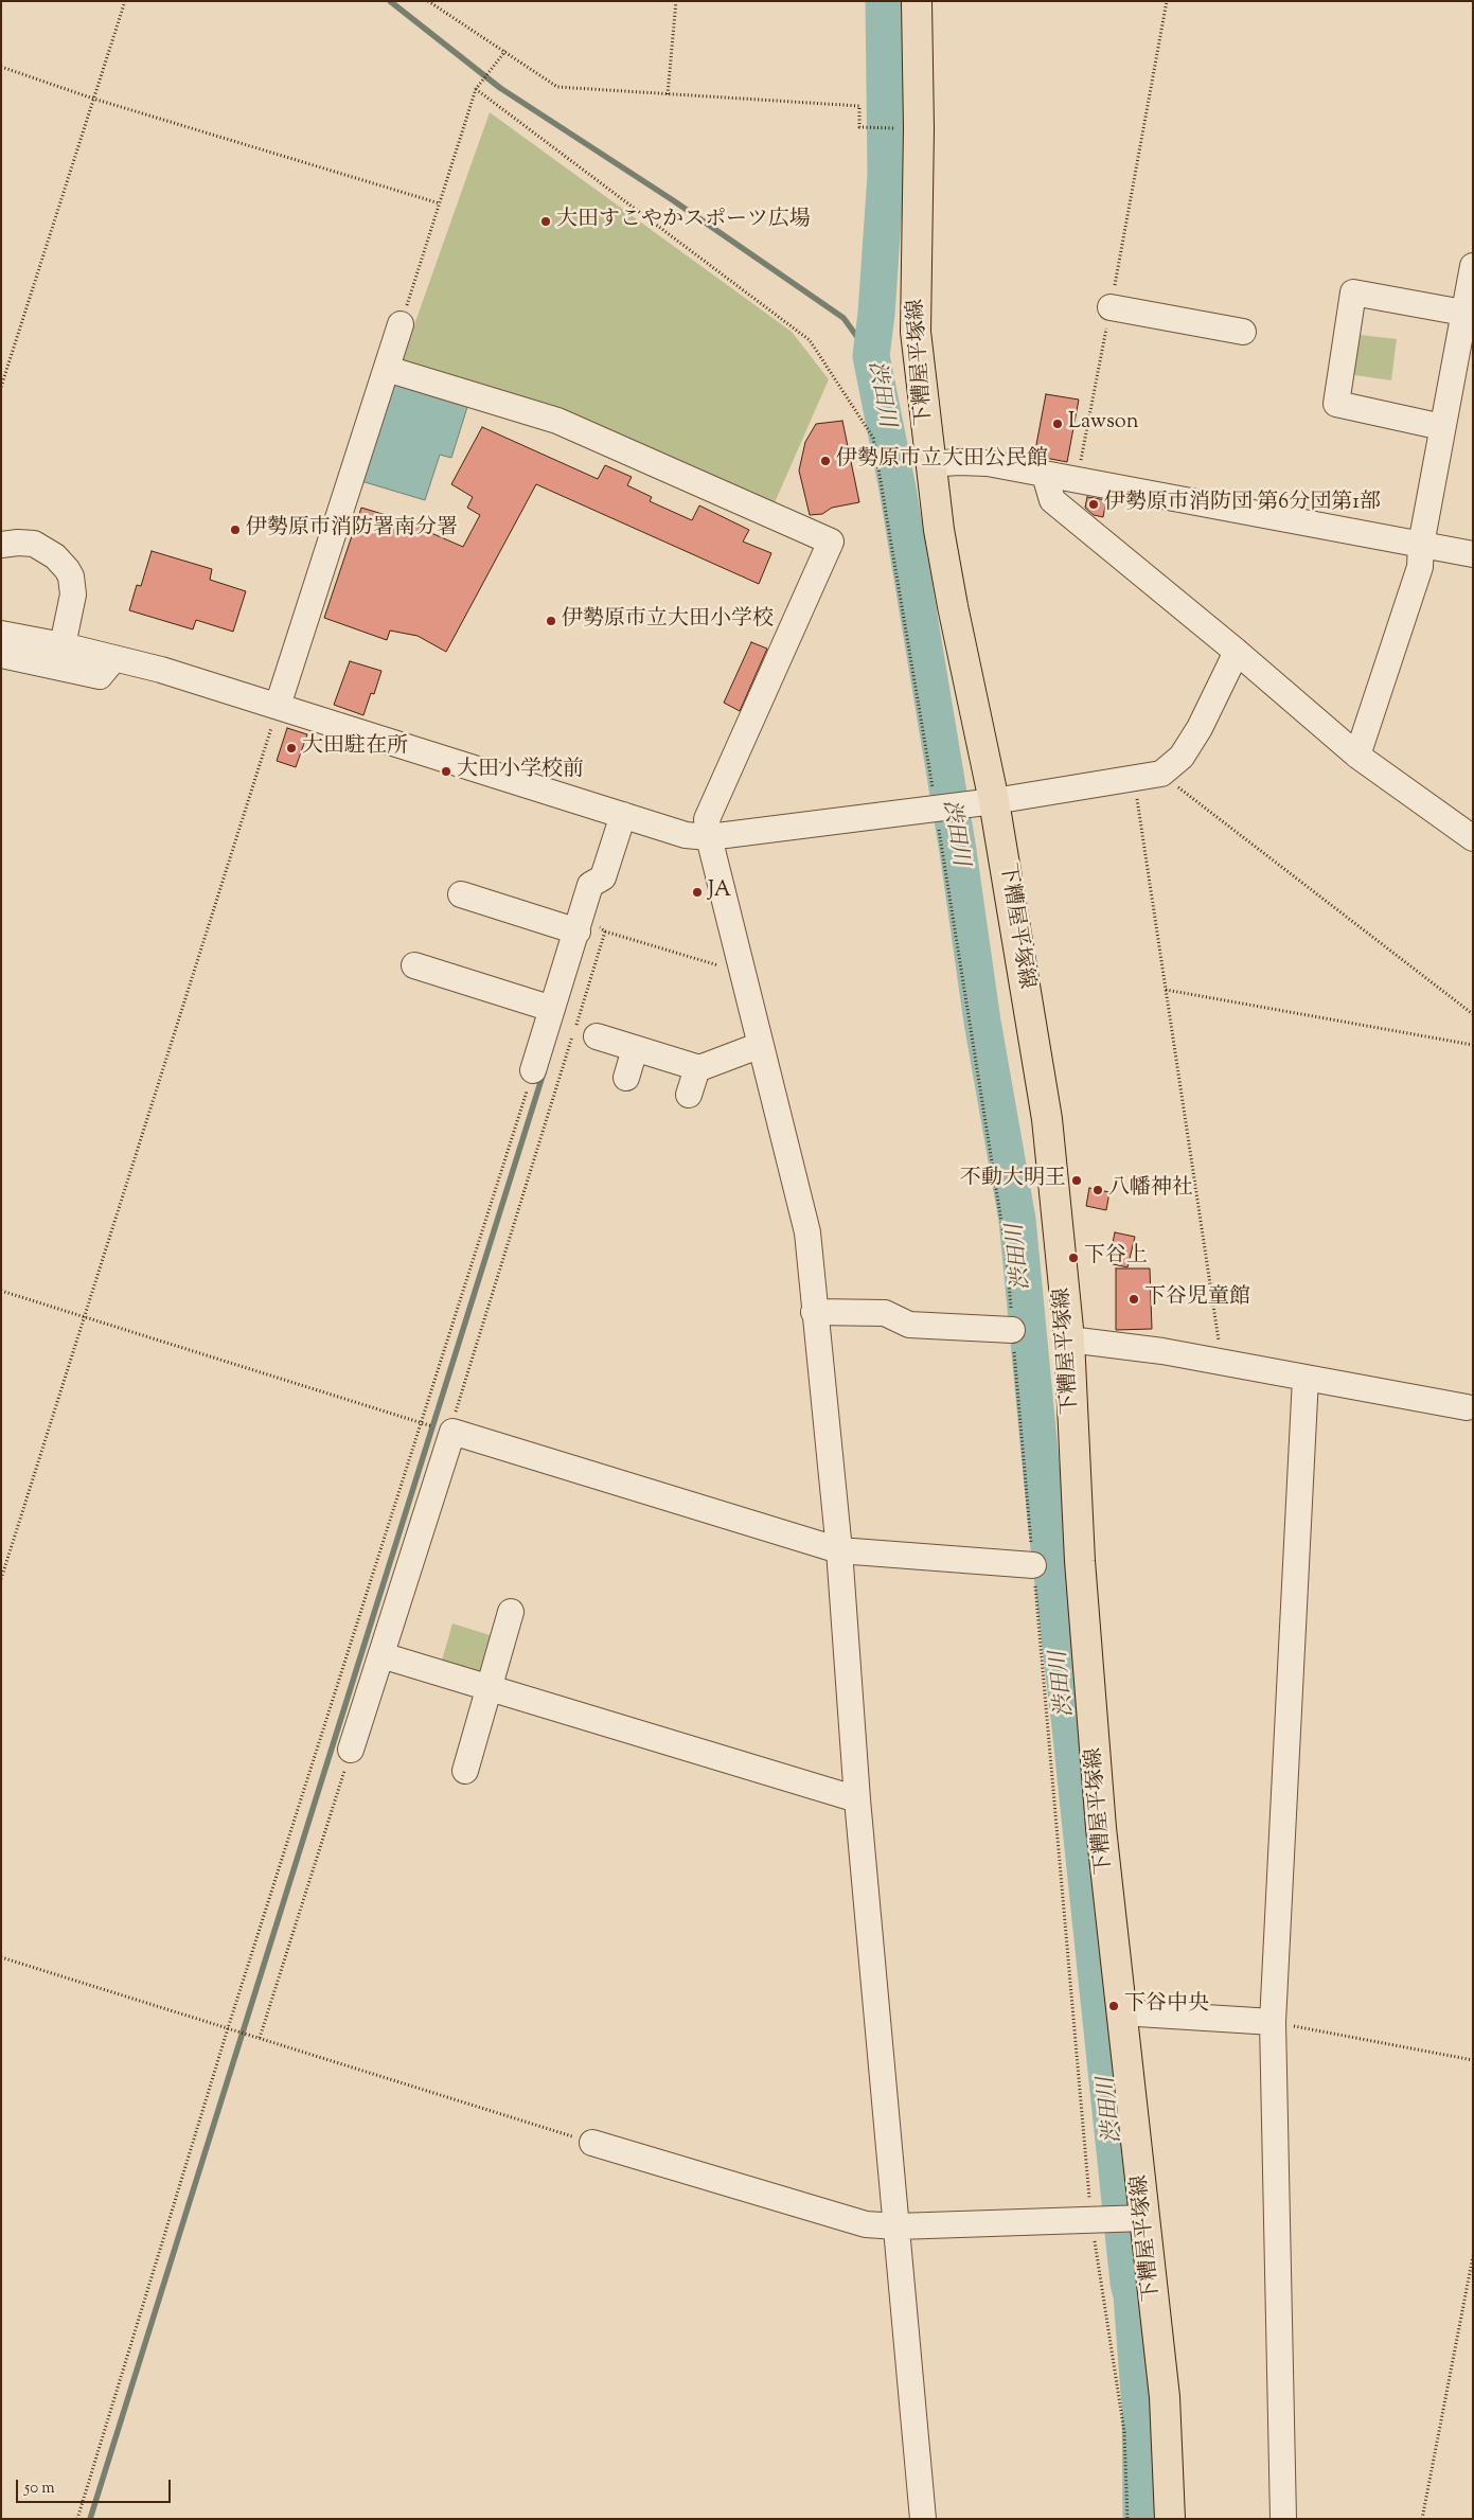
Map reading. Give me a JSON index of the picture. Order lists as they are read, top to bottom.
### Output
{
  "streets": {
    "main road": ["下糟屋平塚線"]
  },
  "water": ["渋田川"],
  "places": [
    "大田すこやかスポーツ広場",
    "Lawson",
    "伊勢原市立大田公民館",
    "伊勢原市消防団 第6分団第1部",
    "伊勢原市消防署南分署",
    "伊勢原市立大田小学校",
    "大田駐在所",
    "大田小学校前",
    "JA",
    "不動大明王",
    "八幡神社",
    "下谷上",
    "下谷児童館",
    "下谷中央"
  ],
  "scale_bar": "50 m"
}
